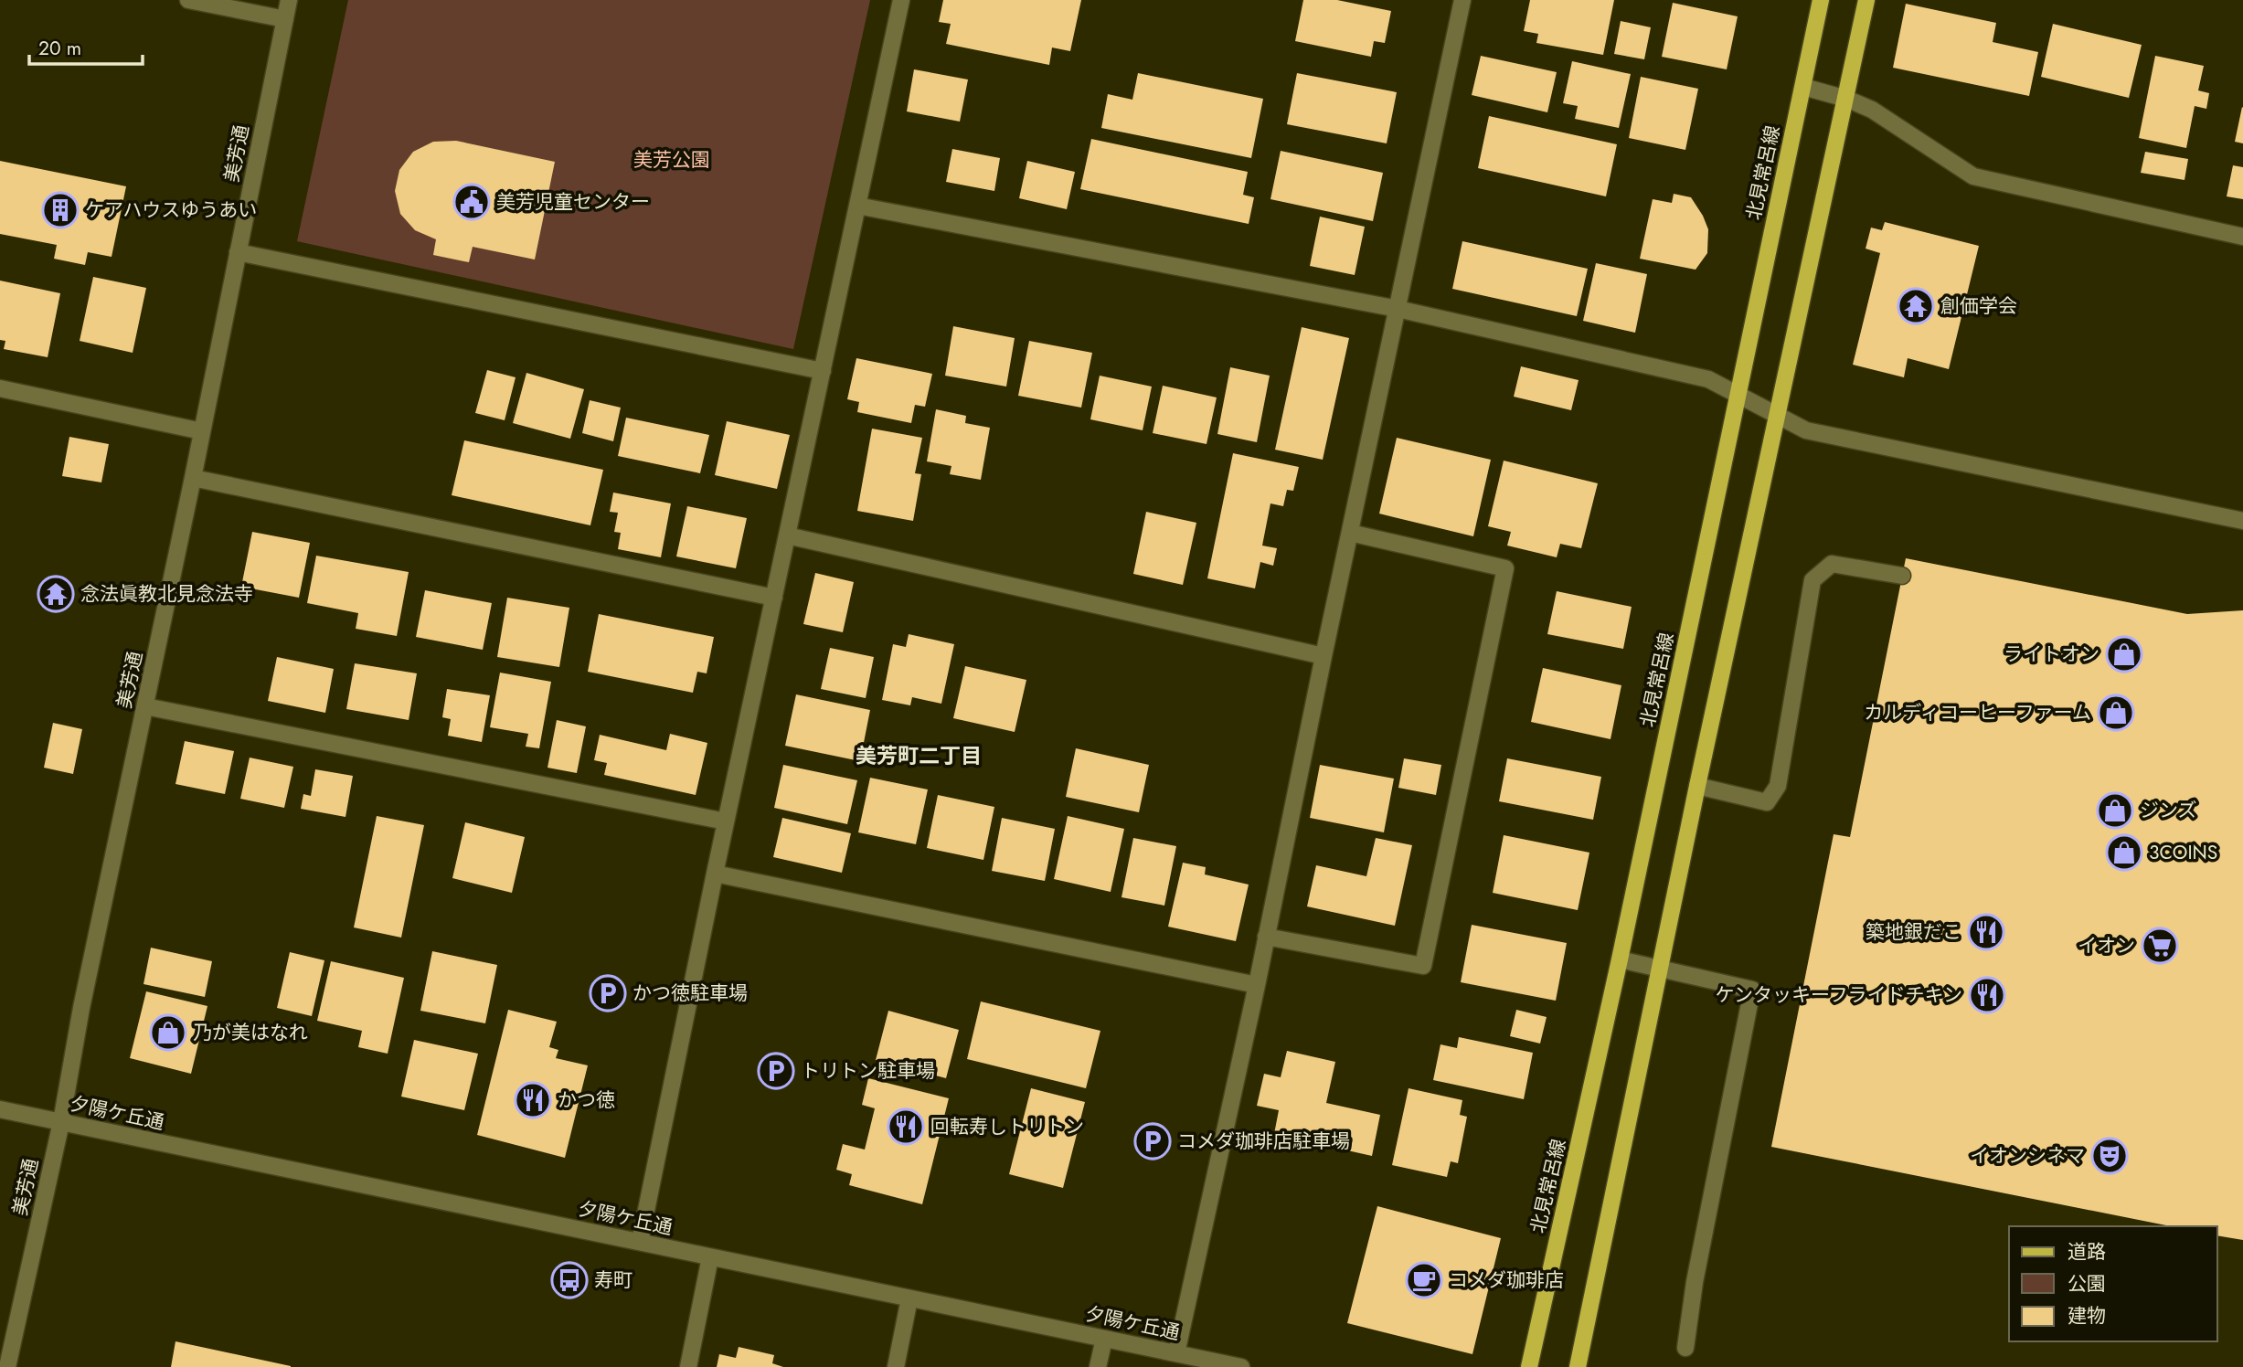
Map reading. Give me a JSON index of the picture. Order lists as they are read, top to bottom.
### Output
{
  "streets": {
    "main road": ["北見常呂線"],
    "street": ["美芳通", "夕陽ケ丘通"]
  },
  "crossings": [
    ["美芳通", "夕陽ケ丘通"]
  ],
  "districts": ["美芳町二丁目"],
  "parks": ["美芳公園"],
  "places": {
    "public building": ["美芳児童センター"],
    "building": ["ケアハウスゆうあい"],
    "temple": ["創価学会", "念法眞教北見念法寺"],
    "shop": [
      "ライトオン",
      "カルディコーヒーファーム",
      "ジンズ",
      "3COINS",
      "乃が美はなれ"
    ],
    "restaurant": [
      "築地銀だこ",
      "ケンタッキーフライドチキン",
      "かつ徳",
      "回転寿しトリトン"
    ],
    "supermarket": ["イオン"],
    "parking": ["かつ徳駐車場", "トリトン駐車場", "コメダ珈琲店駐車場"],
    "theatre": ["イオンシネマ"],
    "bus stop": ["寿町"],
    "cafe": ["コメダ珈琲店"]
  },
  "legend": ["道路", "公園", "建物"],
  "scale_bar": "20 m"
}
